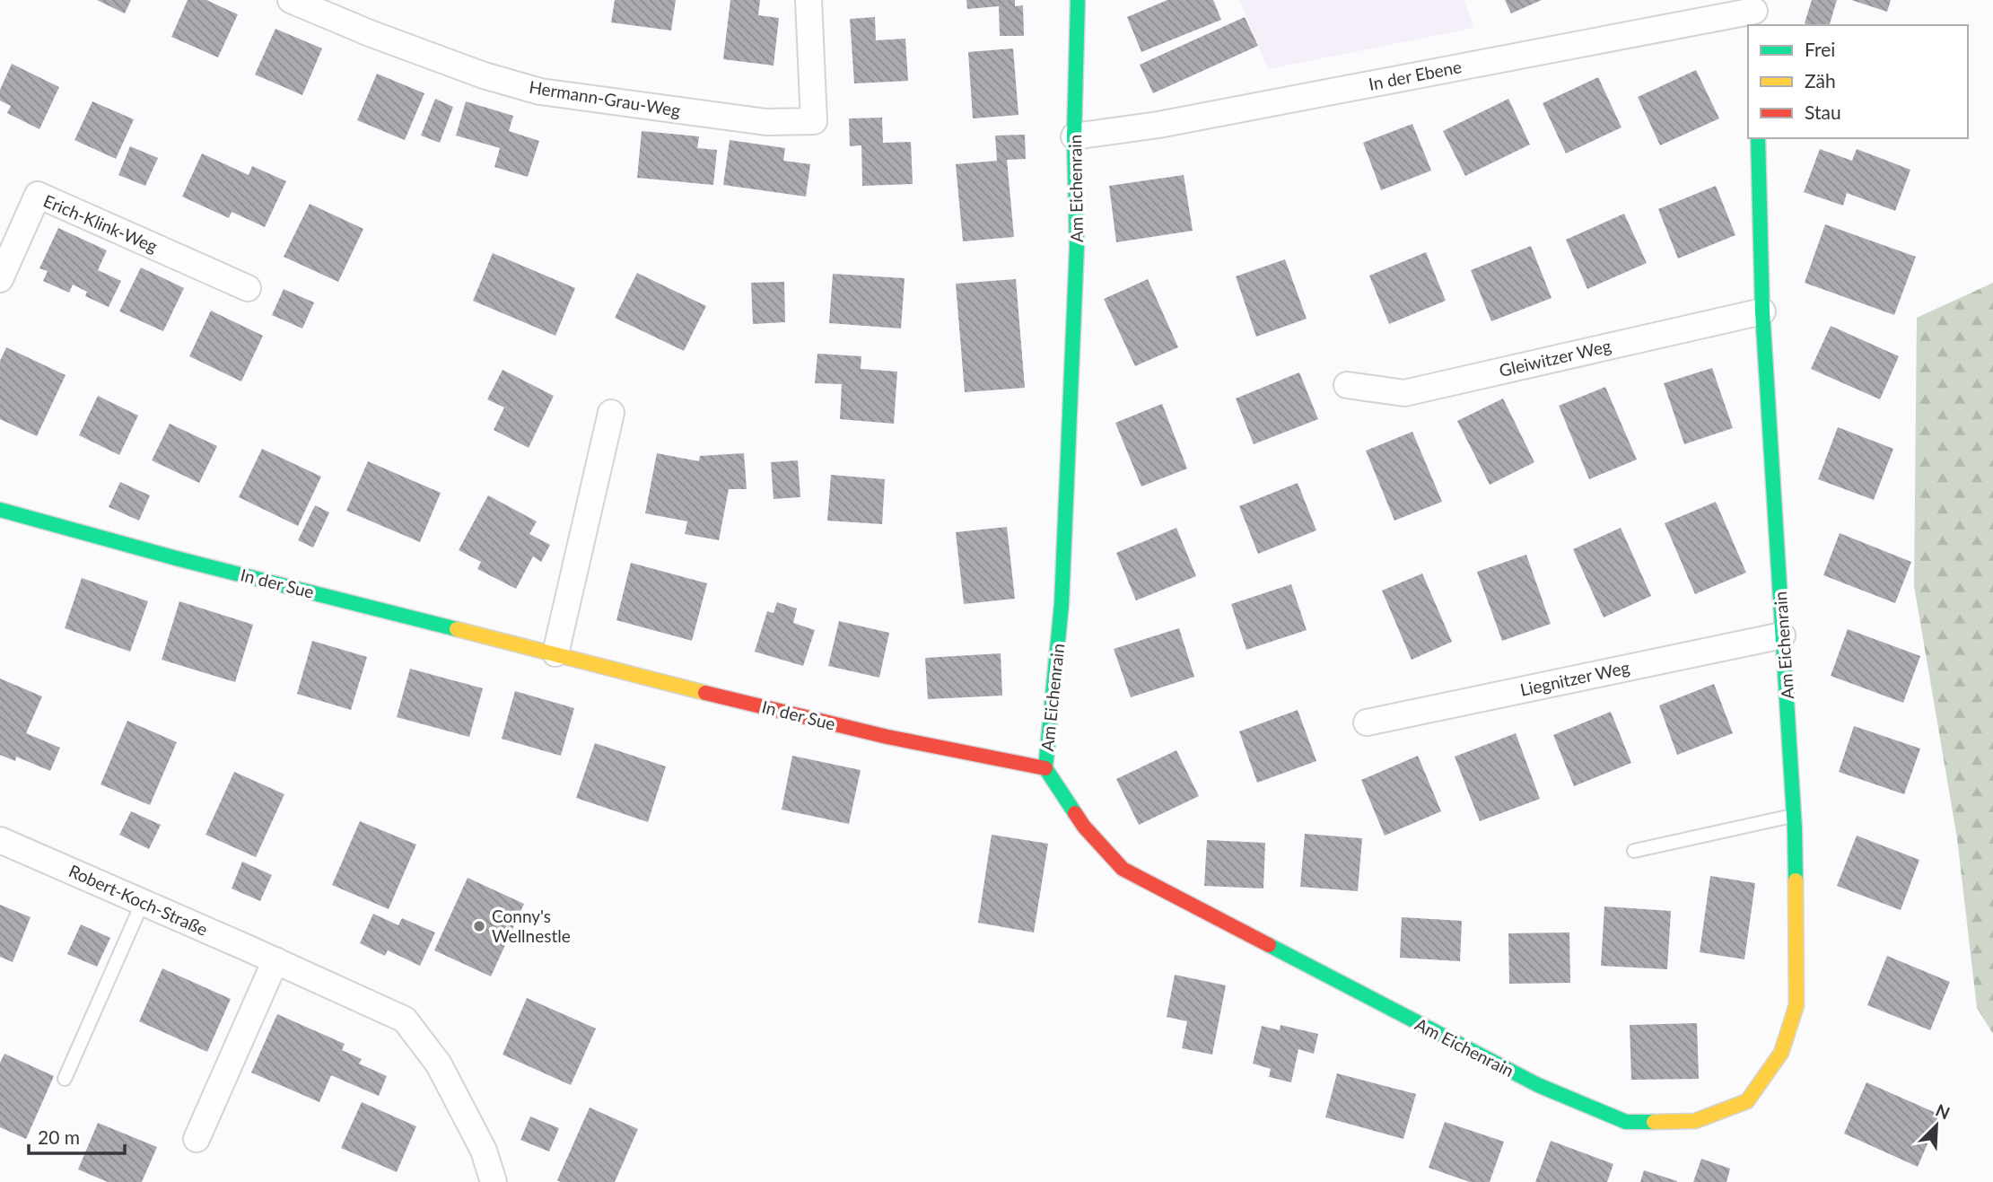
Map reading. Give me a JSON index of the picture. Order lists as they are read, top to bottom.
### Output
{
  "streets": {
    "street": [
      "In der Ebene",
      "Hermann-Grau-Weg",
      "Am Eichenrain",
      "Erich-Klink-Weg",
      "Gleiwitzer Weg",
      "In der Sue",
      "Liegnitzer Weg",
      "Robert-Koch-Straße"
    ]
  },
  "crossings": [
    ["In der Ebene", "Am Eichenrain"],
    ["Am Eichenrain", "Gleiwitzer Weg"],
    ["Am Eichenrain", "In der Sue"],
    ["Am Eichenrain", "Liegnitzer Weg"]
  ],
  "places": ["Conny's Wellnestle"],
  "legend": ["Frei", "Zäh", "Stau"],
  "scale_bar": "20 m",
  "north": "top right"
}
